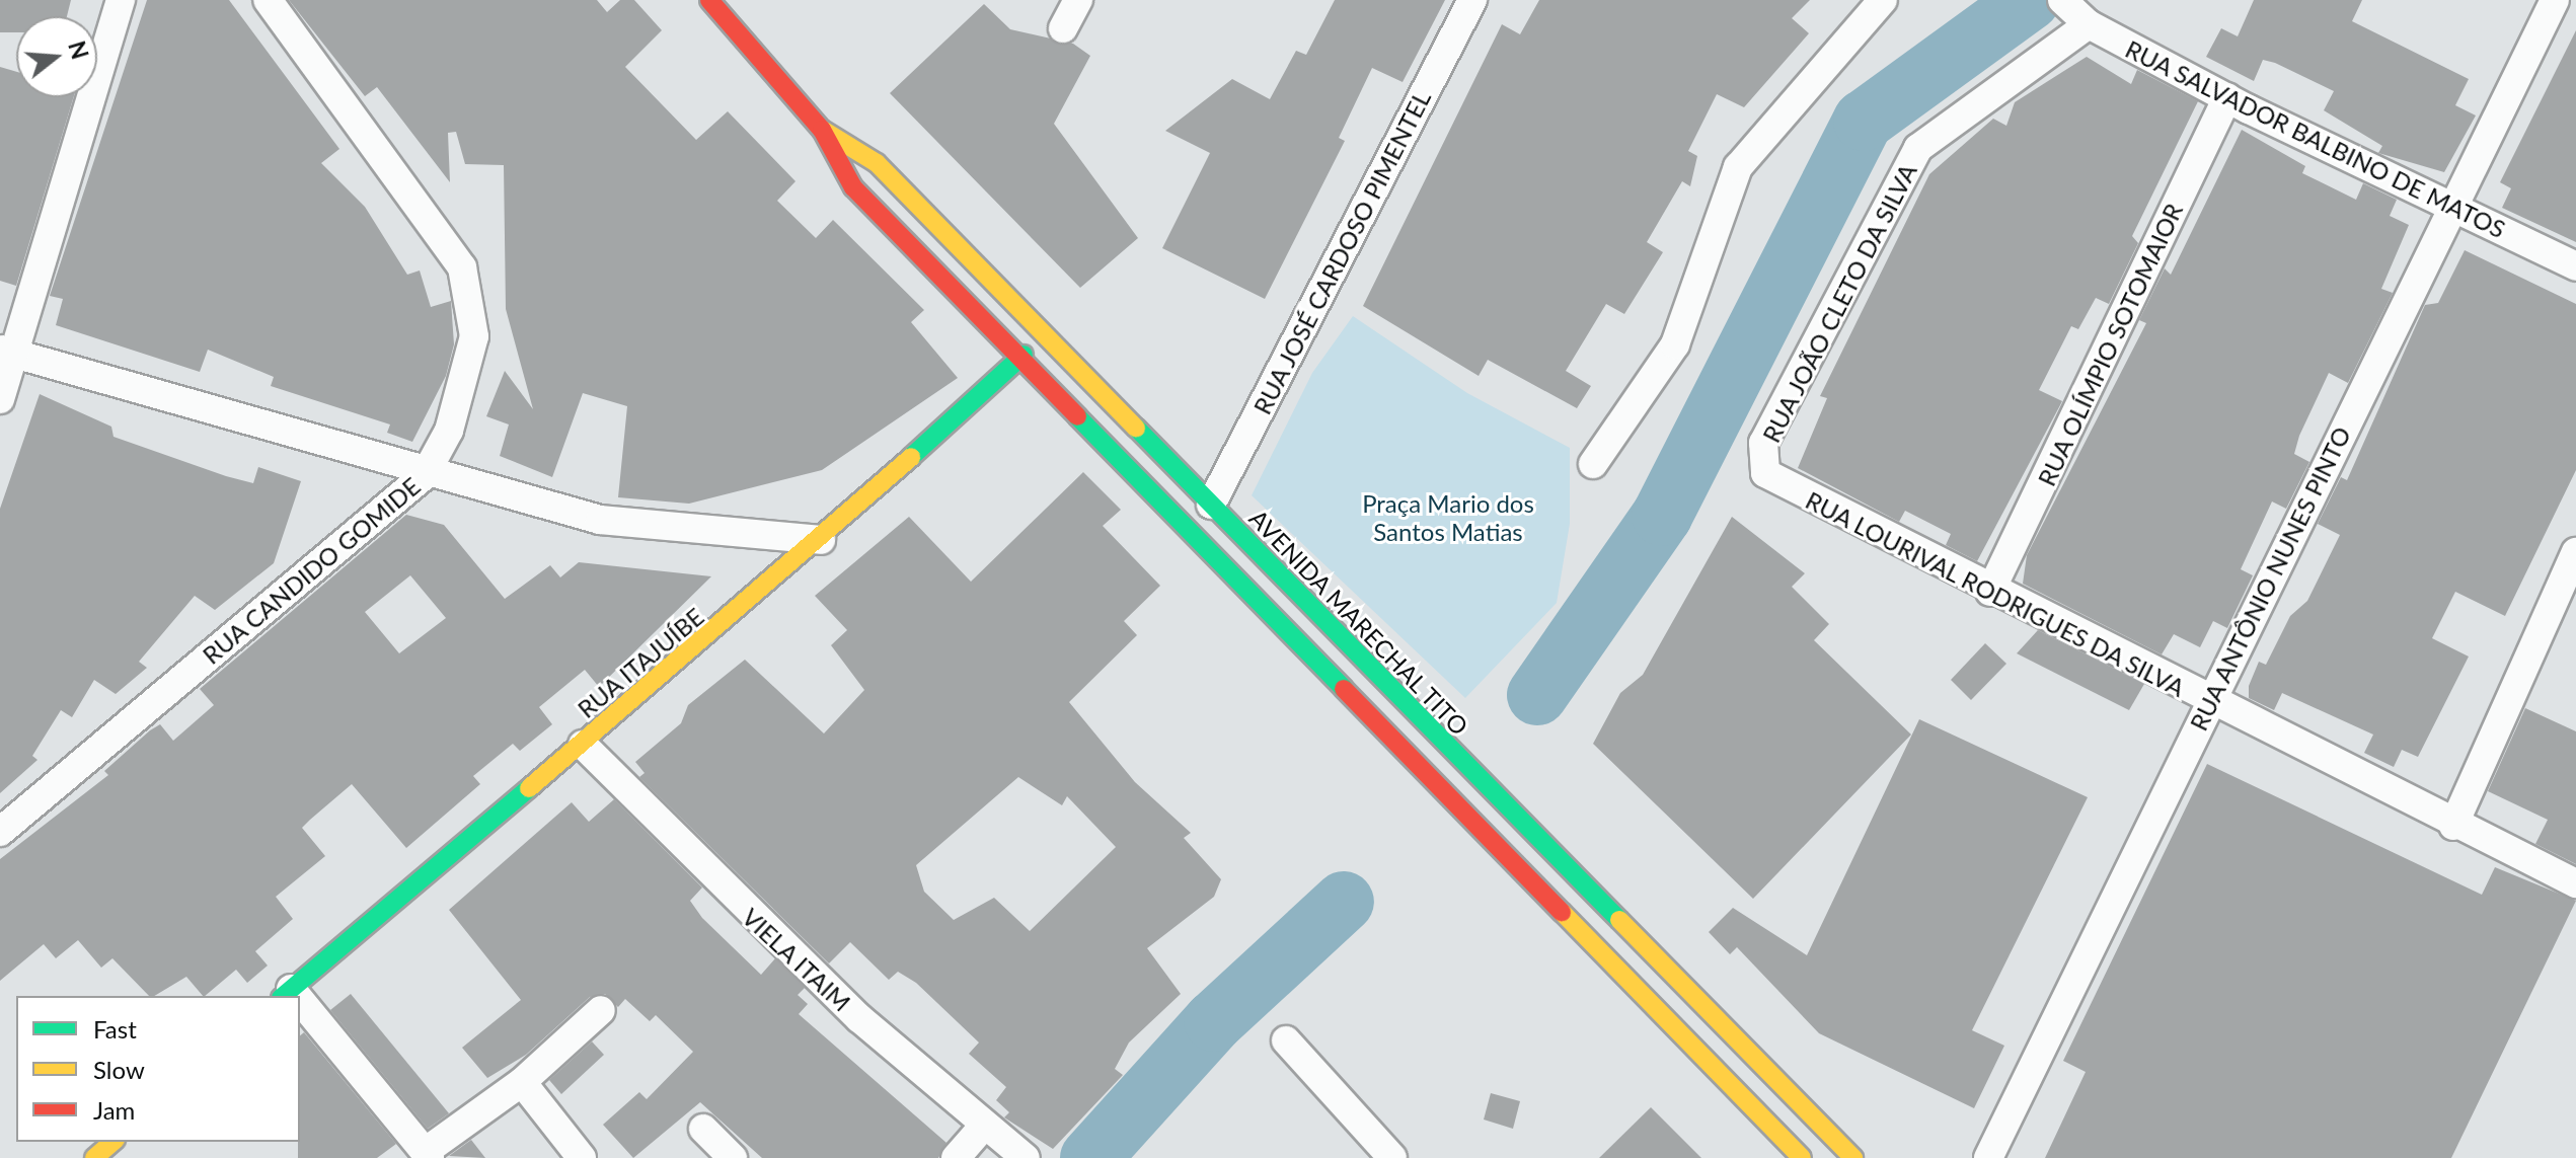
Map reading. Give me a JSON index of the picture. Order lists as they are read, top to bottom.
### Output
{
  "streets": {
    "main road": ["AVENIDA MARECHAL TITO", "RUA ITAJUÍBE"],
    "street": [
      "RUA SALVADOR BALBINO DE MATOS",
      "RUA JOSÉ CARDOSO PIMENTEL",
      "RUA JOÃO CLETO DA SILVA",
      "RUA OLÍMPIO SOTOMAIOR",
      "RUA CANDIDO GOMIDE",
      "RUA ANTÔNIO NUNES PINTO",
      "RUA LOURIVAL RODRIGUES DA SILVA",
      "VIELA ITAIM"
    ]
  },
  "crossings": [
    ["RUA SALVADOR BALBINO DE MATOS", "RUA JOÃO CLETO DA SILVA"],
    ["RUA SALVADOR BALBINO DE MATOS", "RUA OLÍMPIO SOTOMAIOR"],
    ["RUA SALVADOR BALBINO DE MATOS", "RUA ANTÔNIO NUNES PINTO"],
    ["RUA JOSÉ CARDOSO PIMENTEL", "AVENIDA MARECHAL TITO"],
    ["RUA JOÃO CLETO DA SILVA", "RUA LOURIVAL RODRIGUES DA SILVA"],
    ["RUA OLÍMPIO SOTOMAIOR", "RUA LOURIVAL RODRIGUES DA SILVA"],
    ["RUA ANTÔNIO NUNES PINTO", "RUA LOURIVAL RODRIGUES DA SILVA"],
    ["AVENIDA MARECHAL TITO", "RUA ITAJUÍBE"],
    ["RUA ITAJUÍBE", "VIELA ITAIM"]
  ],
  "parks": ["Praça Mario dos Santos Matias"],
  "legend": ["Fast", "Slow", "Jam"],
  "north": "right"
}
